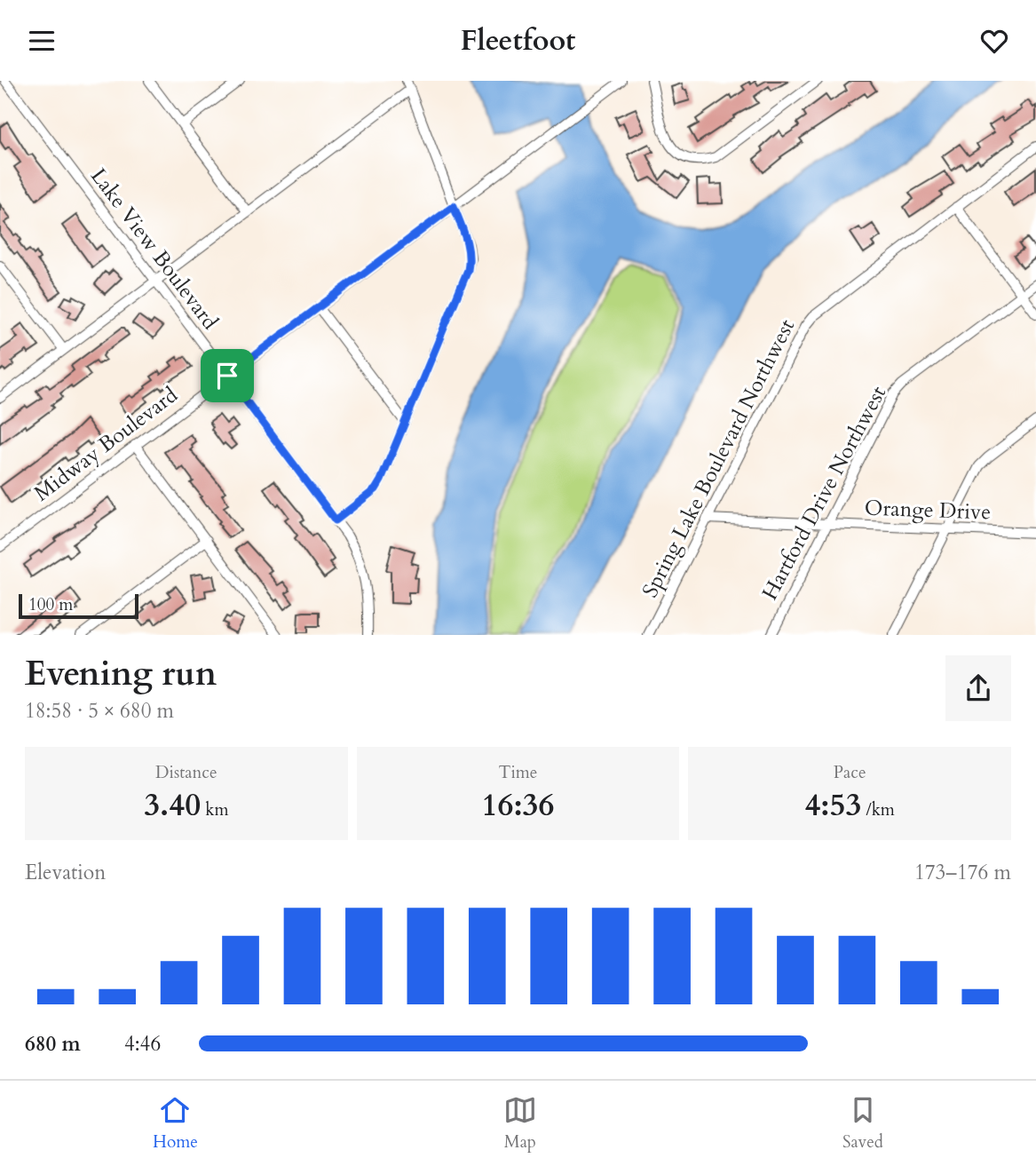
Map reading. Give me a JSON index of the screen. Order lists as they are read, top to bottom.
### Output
{
  "streets": {
    "street": [
      "Lake View Boulevard",
      "Midway Boulevard",
      "Spring Lake Boulevard Northwest",
      "Hartford Drive Northwest",
      "Orange Drive"
    ]
  },
  "crossings": [
    ["Lake View Boulevard", "Midway Boulevard"],
    ["Spring Lake Boulevard Northwest", "Orange Drive"],
    ["Hartford Drive Northwest", "Orange Drive"]
  ],
  "scale_bar": "100 m",
  "page": {
    "header": "Fleetfoot",
    "scale": "100 m",
    "heading": ["Evening run", "18:58 · 5 × 680 m"],
    "stats": [
      ["Distance", "3.40 km"],
      ["Time", "16:36"],
      ["Pace", "4:53 /km"]
    ],
    "chart": ["Elevation", "173–176 m"],
    "list": [
      {
        "name": "680 m",
        "note": "4:46"
      }
    ],
    "tabs": ["Home", "Map", "Saved"]
  }
}
